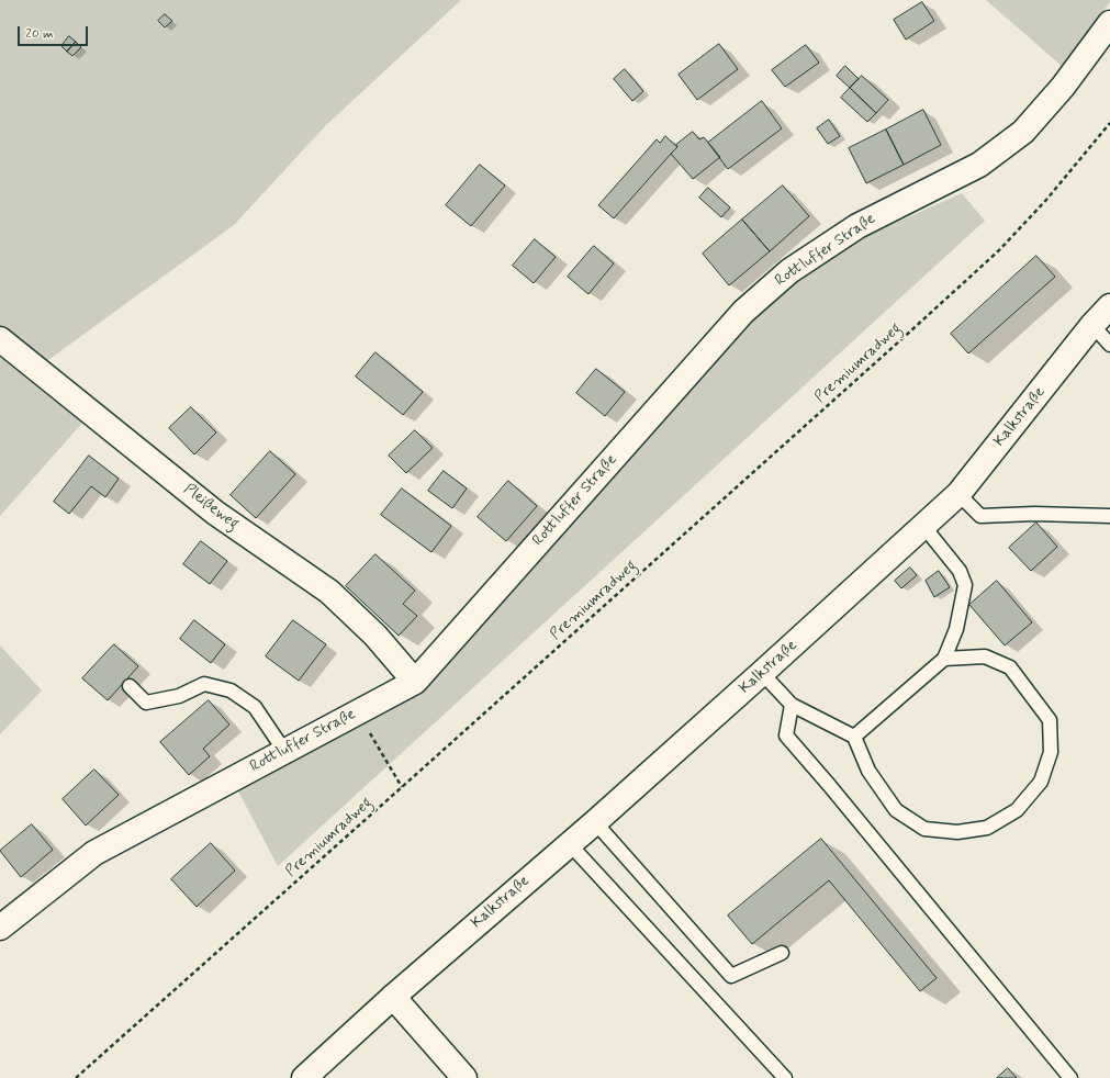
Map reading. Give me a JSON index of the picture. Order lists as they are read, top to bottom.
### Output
{
  "streets": {
    "street": ["Rottluffer Straße", "Kalkstraße", "Pleißeweg"],
    "path": ["Premiumradweg"]
  },
  "crossings": [
    ["Rottluffer Straße", "Pleißeweg"]
  ],
  "scale_bar": "20 m"
}
